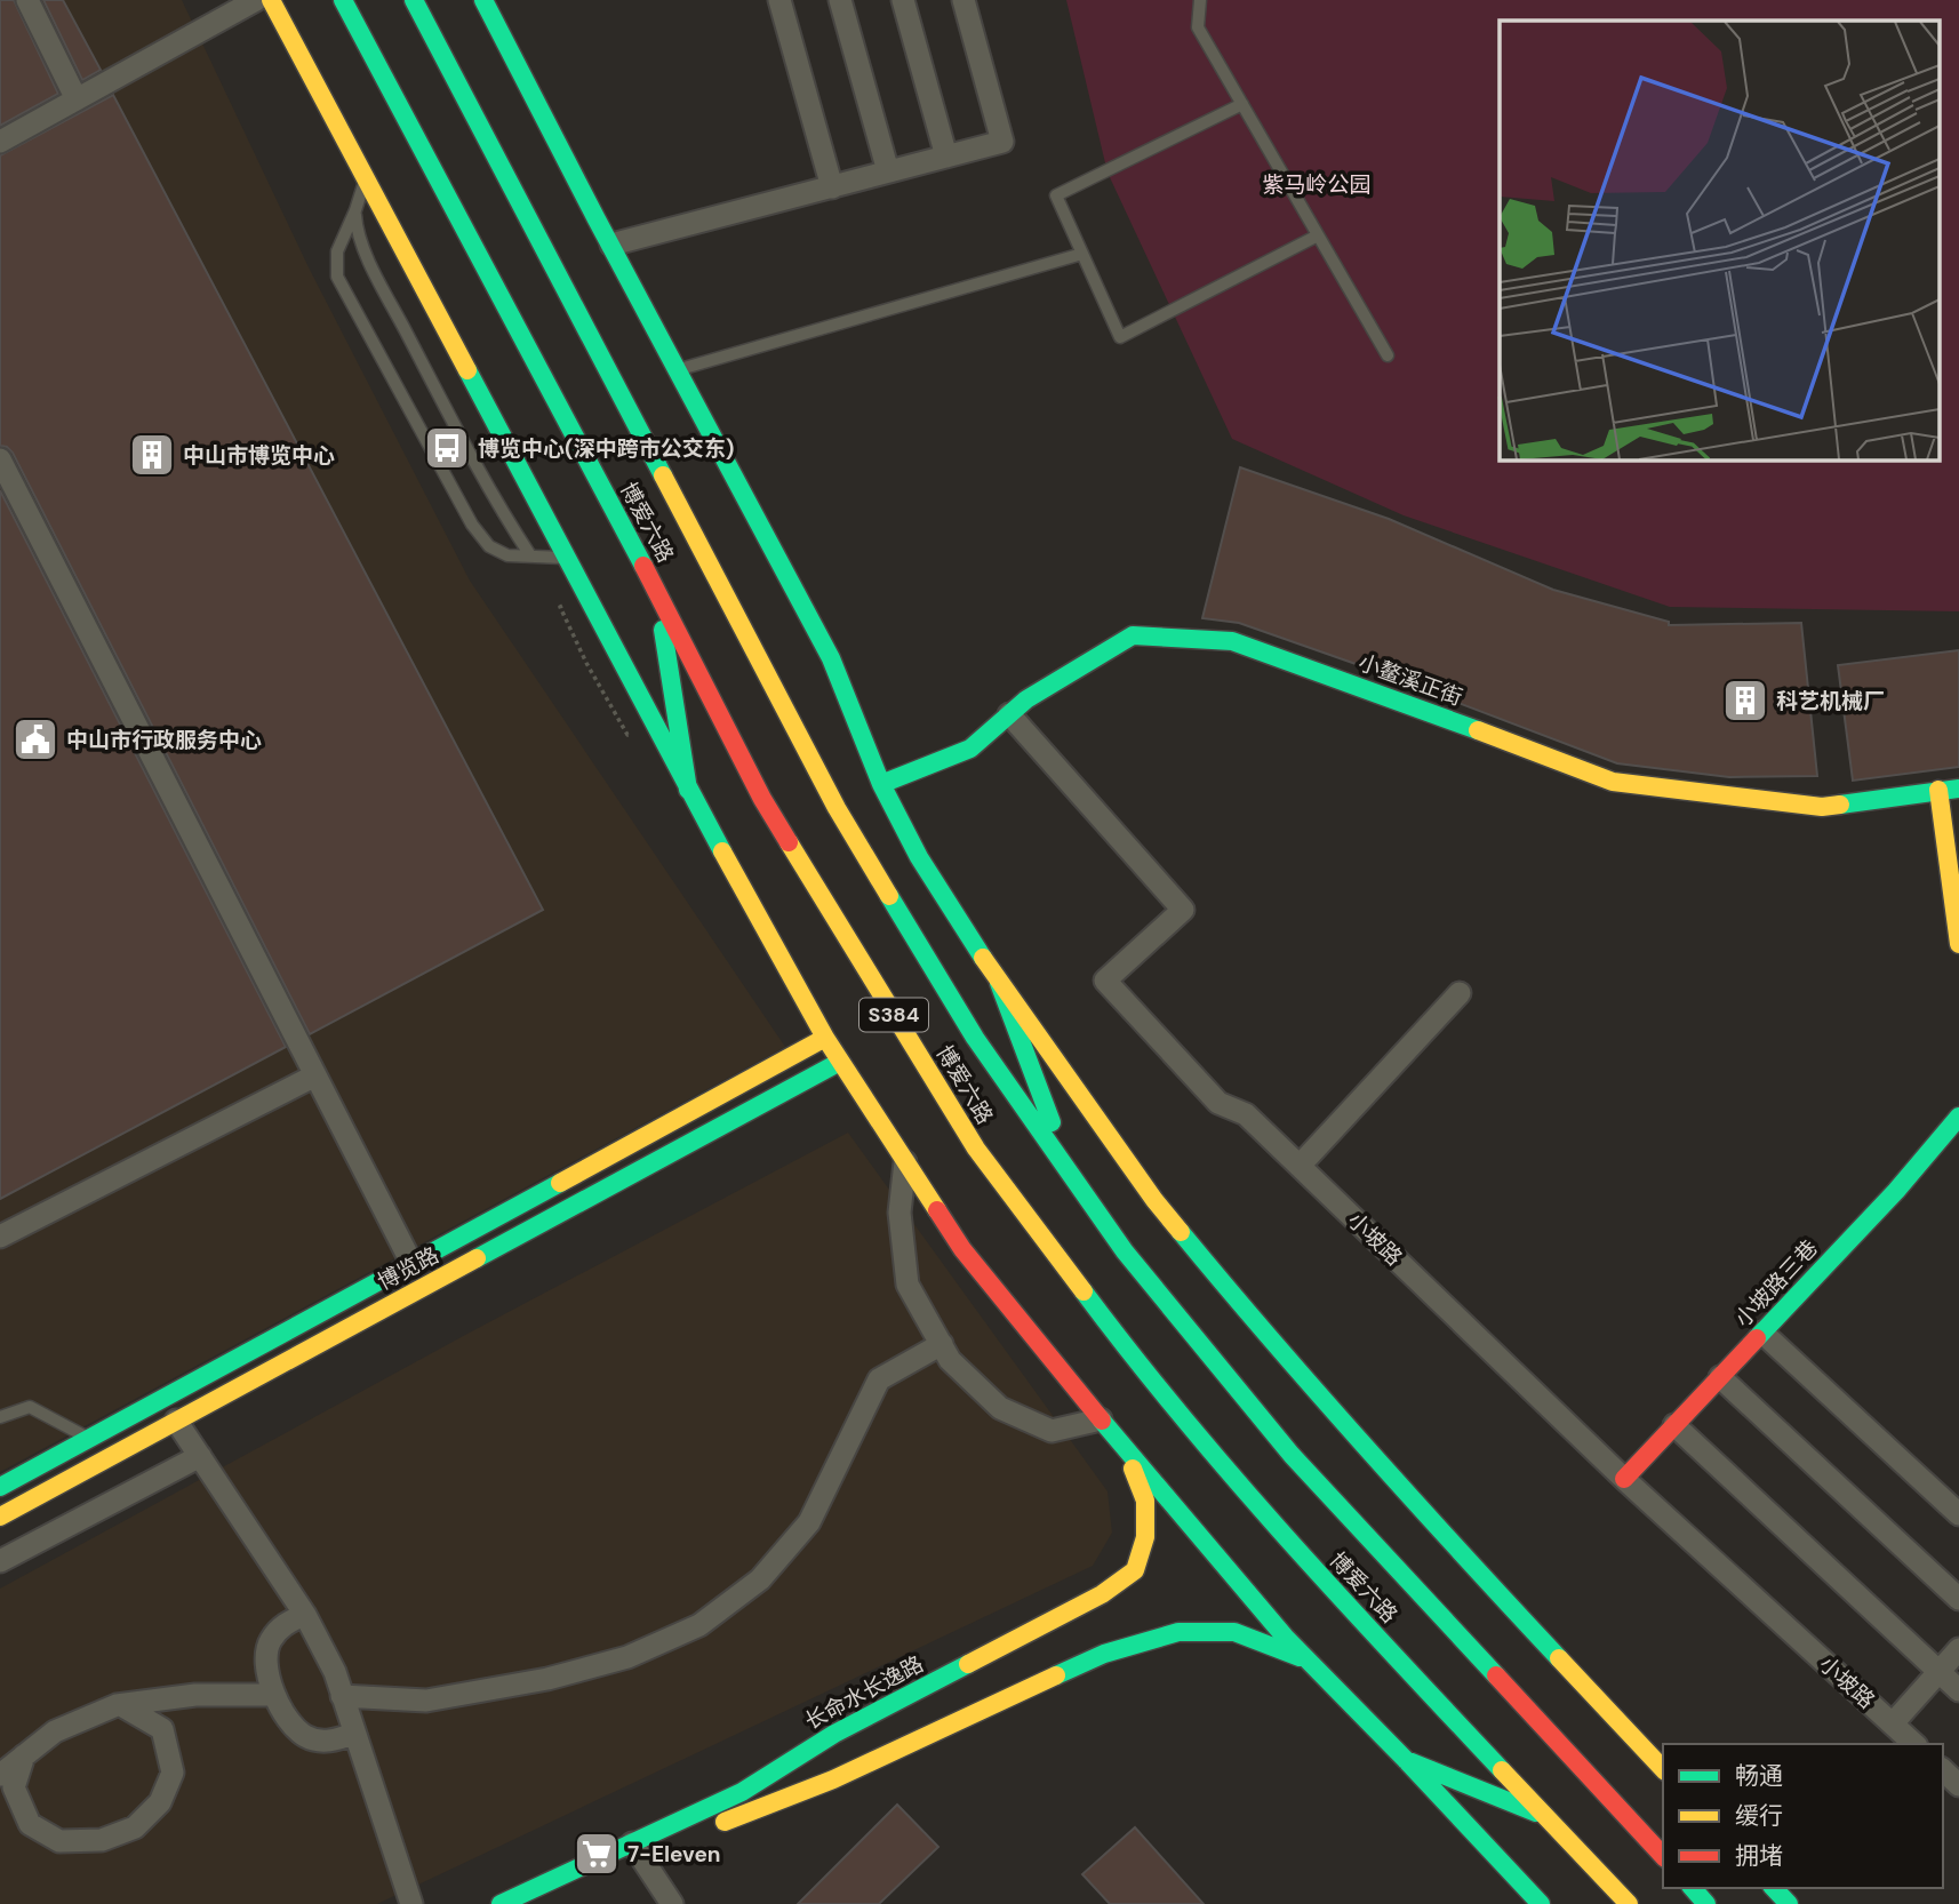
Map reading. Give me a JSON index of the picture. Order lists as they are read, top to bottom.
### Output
{
  "streets": {
    "main road": [
      "博爱六路",
      "小鳌溪正街",
      "S384",
      "博览路",
      "小坡路三巷",
      "长命水长逸路"
    ],
    "street": ["小坡路"]
  },
  "crossings": [
    ["小鳌溪正街", "小坡路"],
    ["小坡路", "小坡路三巷"]
  ],
  "parks": ["紫马岭公园"],
  "places": {
    "bus stop": ["博览中心(深中跨市公交东)"],
    "building": ["中山市博览中心", "科艺机械厂"],
    "public building": ["中山市行政服务中心"],
    "supermarket": ["7-Eleven"]
  },
  "legend": ["畅通", "缓行", "拥堵"]
}
